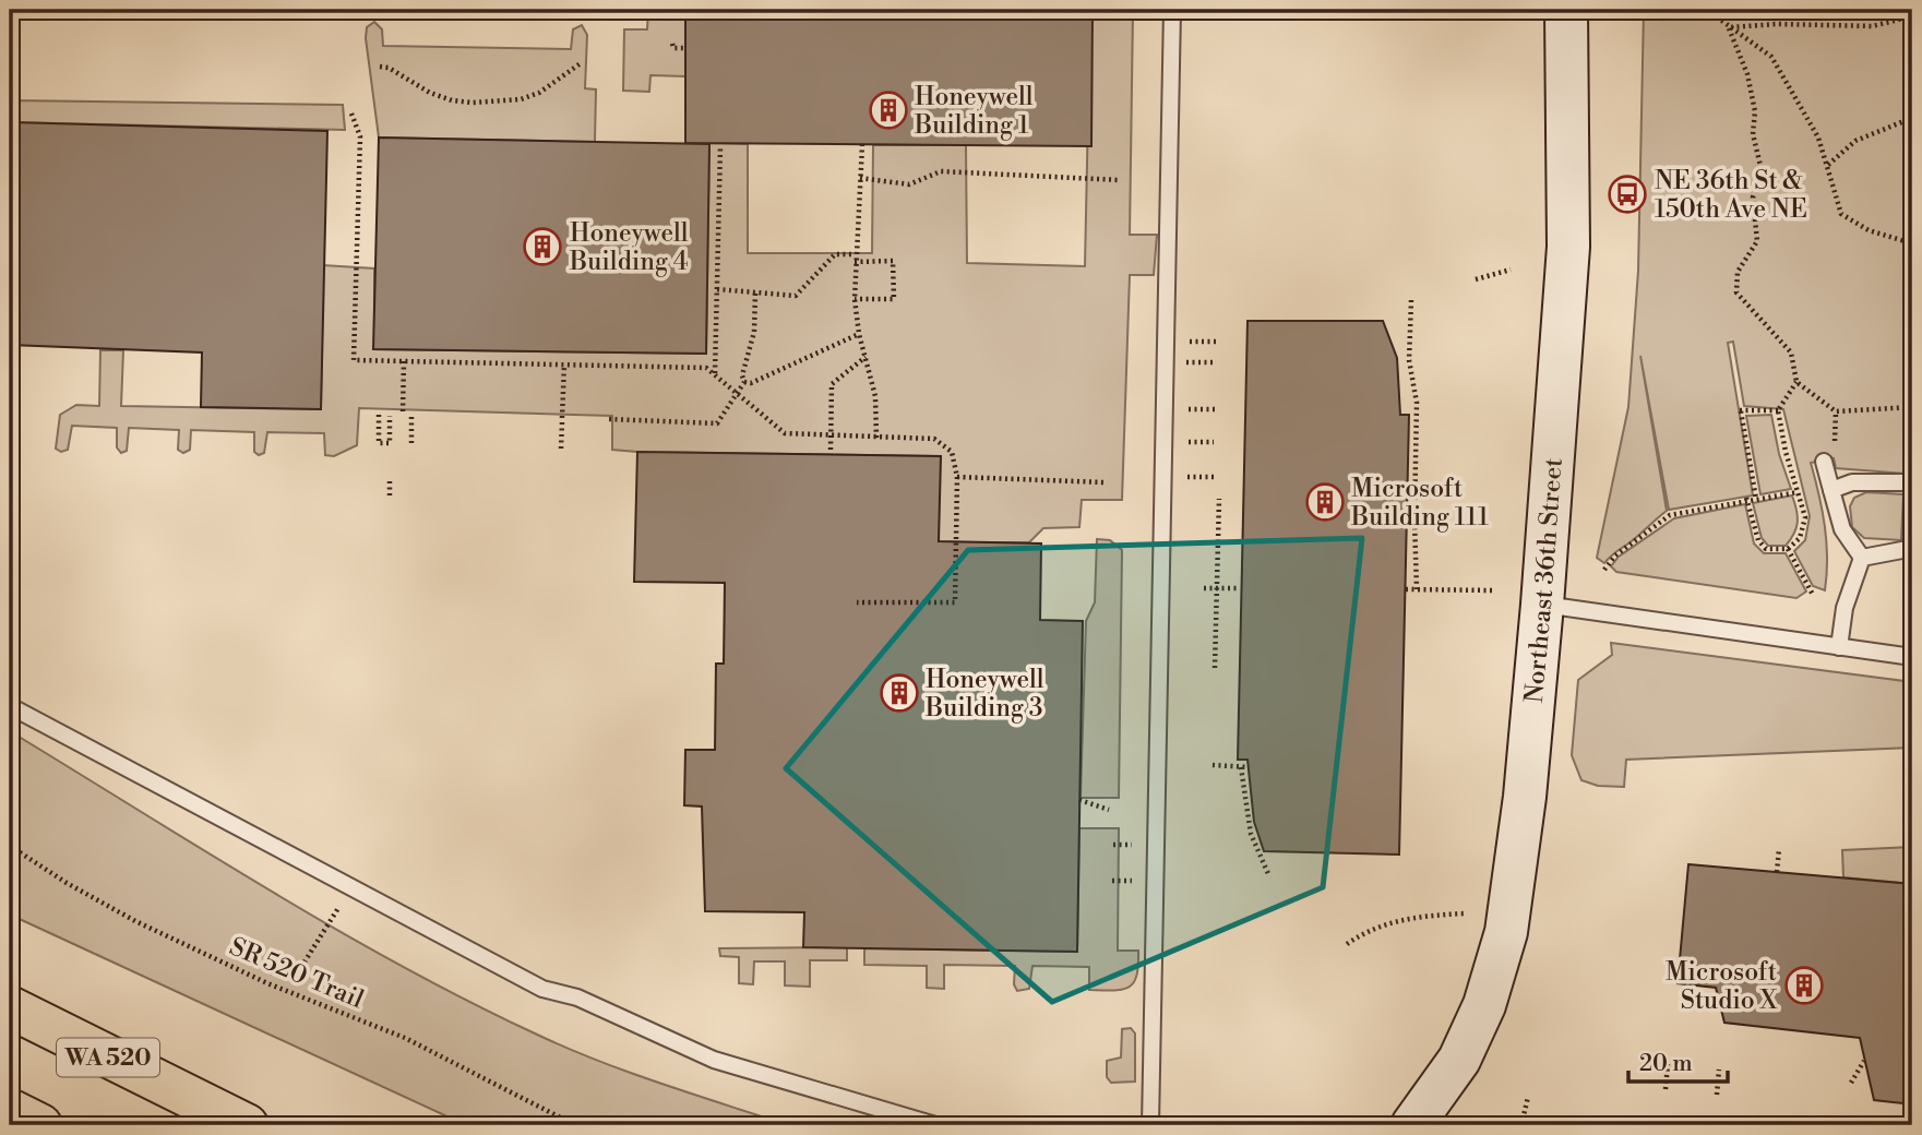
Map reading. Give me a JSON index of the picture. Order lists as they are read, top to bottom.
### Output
{
  "streets": {
    "highway": ["WA 520"],
    "street": ["Northeast 36th Street"],
    "path": ["SR 520 Trail"]
  },
  "places": {
    "building": [
      "Honeywell Building 1",
      "Honeywell Building 4",
      "Microsoft Building 111",
      "Honeywell Building 3",
      "Microsoft Studio X"
    ],
    "bus stop": ["NE 36th St & 150th Ave NE"]
  },
  "scale_bar": "20 m"
}
